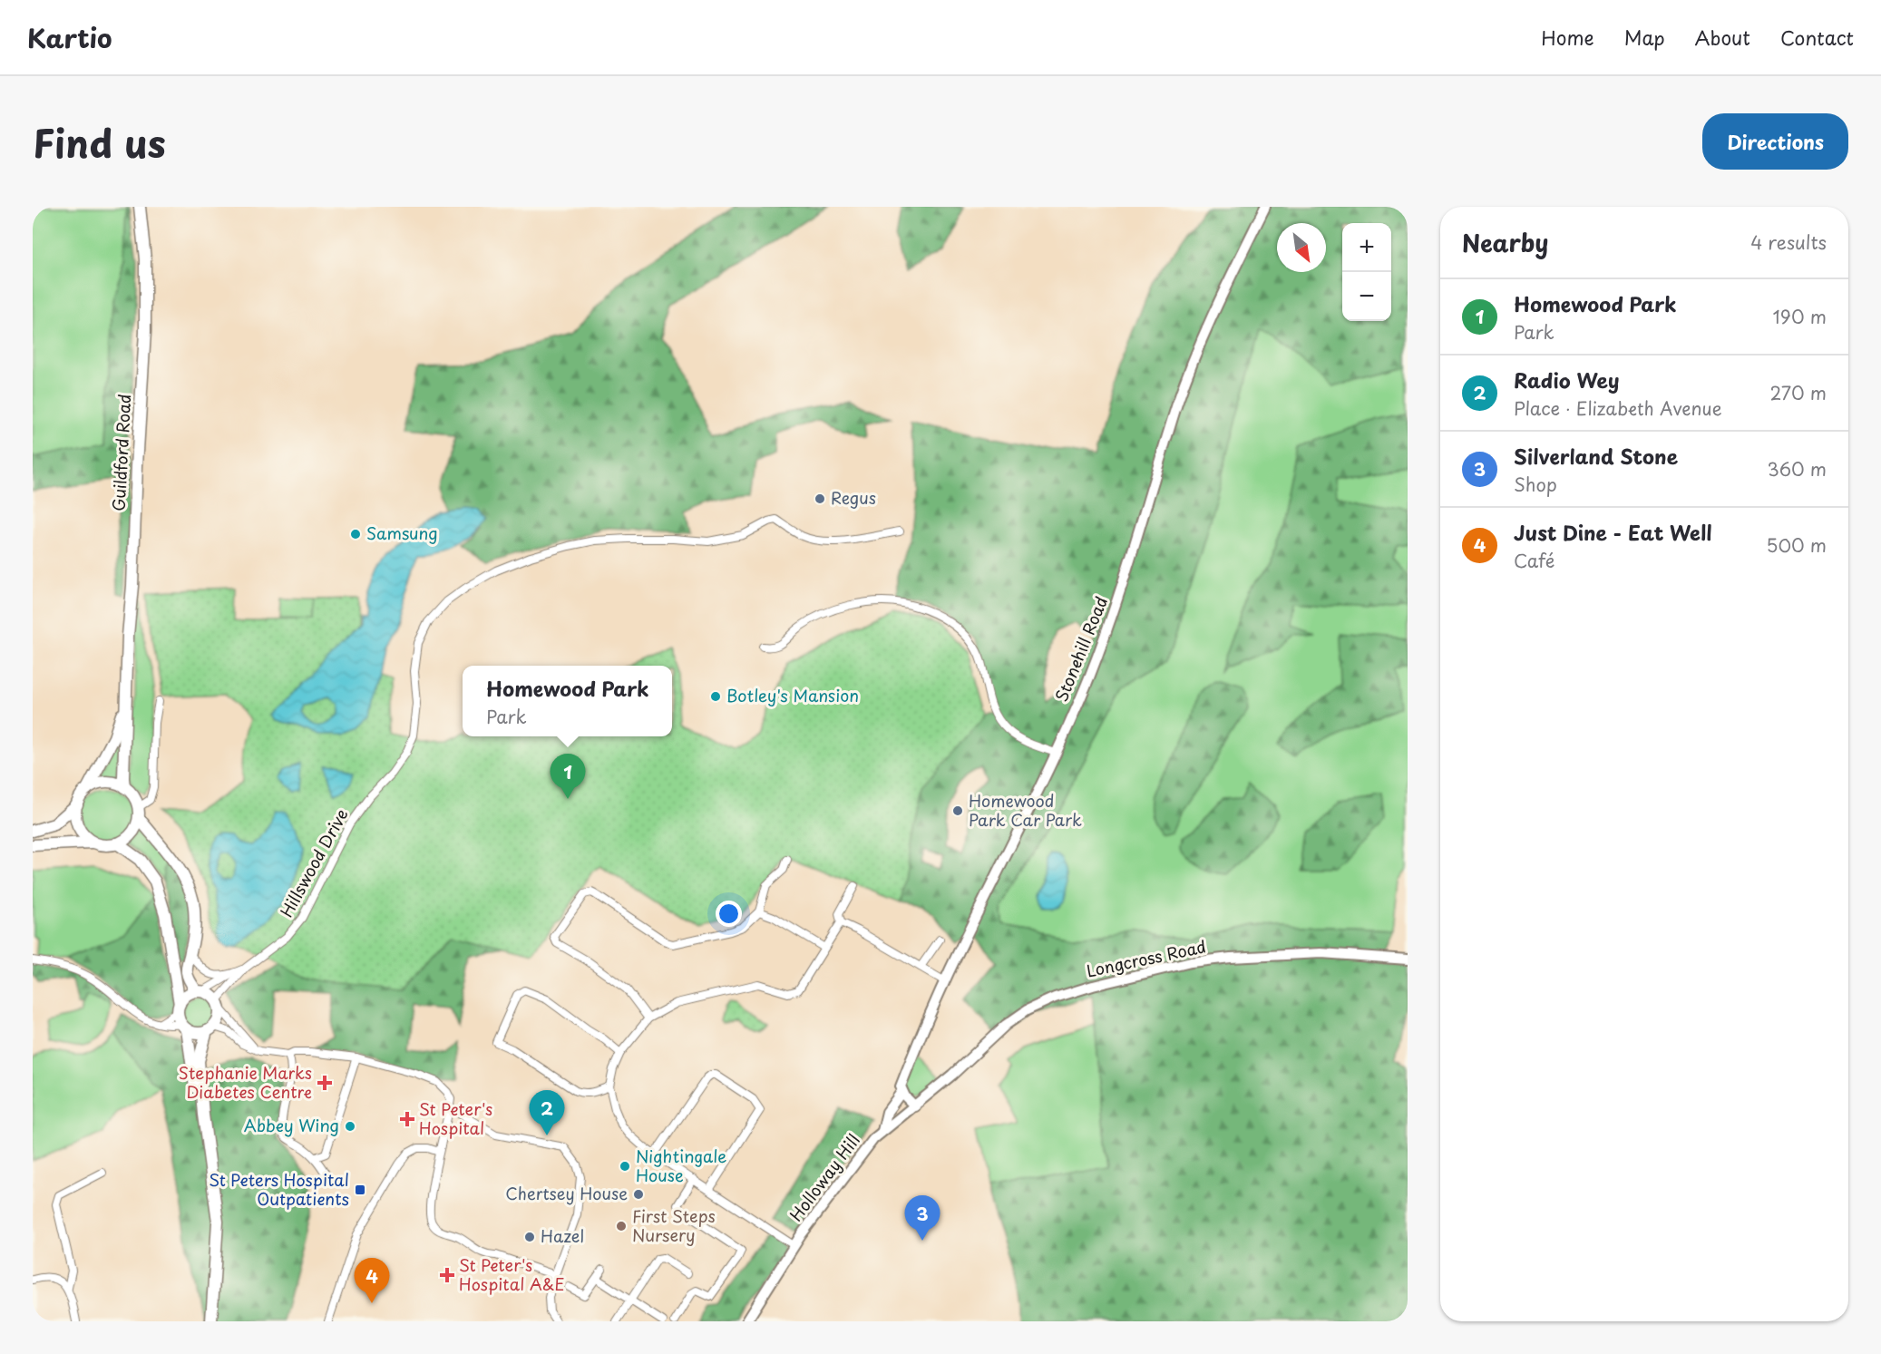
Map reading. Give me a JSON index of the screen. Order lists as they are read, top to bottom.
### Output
{
  "streets": {
    "main road": ["Guildford Road"],
    "street": [
      "Stonehill Road",
      "Hillswood Drive",
      "Longcross Road",
      "Holloway Hill"
    ]
  },
  "crossings": [
    ["Stonehill Road", "Holloway Hill"],
    ["Longcross Road", "Holloway Hill"]
  ],
  "places": {
    "other": [
      "Regus",
      "Samsung",
      "Botley's Mansion",
      "Homewood Park Car Park",
      "Abbey Wing",
      "Nightingale House",
      "Chertsey House",
      "First Steps Nursery",
      "Hazel"
    ],
    "health": ["Stephanie Marks Diabetes Centre", "St Peter's Hospital", "St Peter's Hospital A&E"],
    "transit": ["St Peters Hospital Outpatients"]
  },
  "north": "bottom right",
  "page": {
    "header": "Kartio",
    "nav": [
      "Home",
      "Map",
      "About",
      "Contact"
    ],
    "title": "Find us",
    "buttons": "Directions",
    "heading": ["Nearby", "4 results"],
    "map_buttons": ["+", "−"],
    "list": [
      {
        "mark": "1",
        "name": "Homewood Park",
        "note": "Park",
        "value": "190 m"
      },
      {
        "mark": "2",
        "name": "Radio Wey",
        "note": "Place · Elizabeth Avenue",
        "value": "270 m"
      },
      {
        "mark": "3",
        "name": "Silverland Stone",
        "note": "Shop",
        "value": "360 m"
      },
      {
        "mark": "4",
        "name": "Just Dine - Eat Well",
        "note": "Café",
        "value": "500 m"
      }
    ],
    "popup": ["Homewood Park", "Park"],
    "pins": [
      "1",
      "2",
      "3",
      "4"
    ]
  }
}
